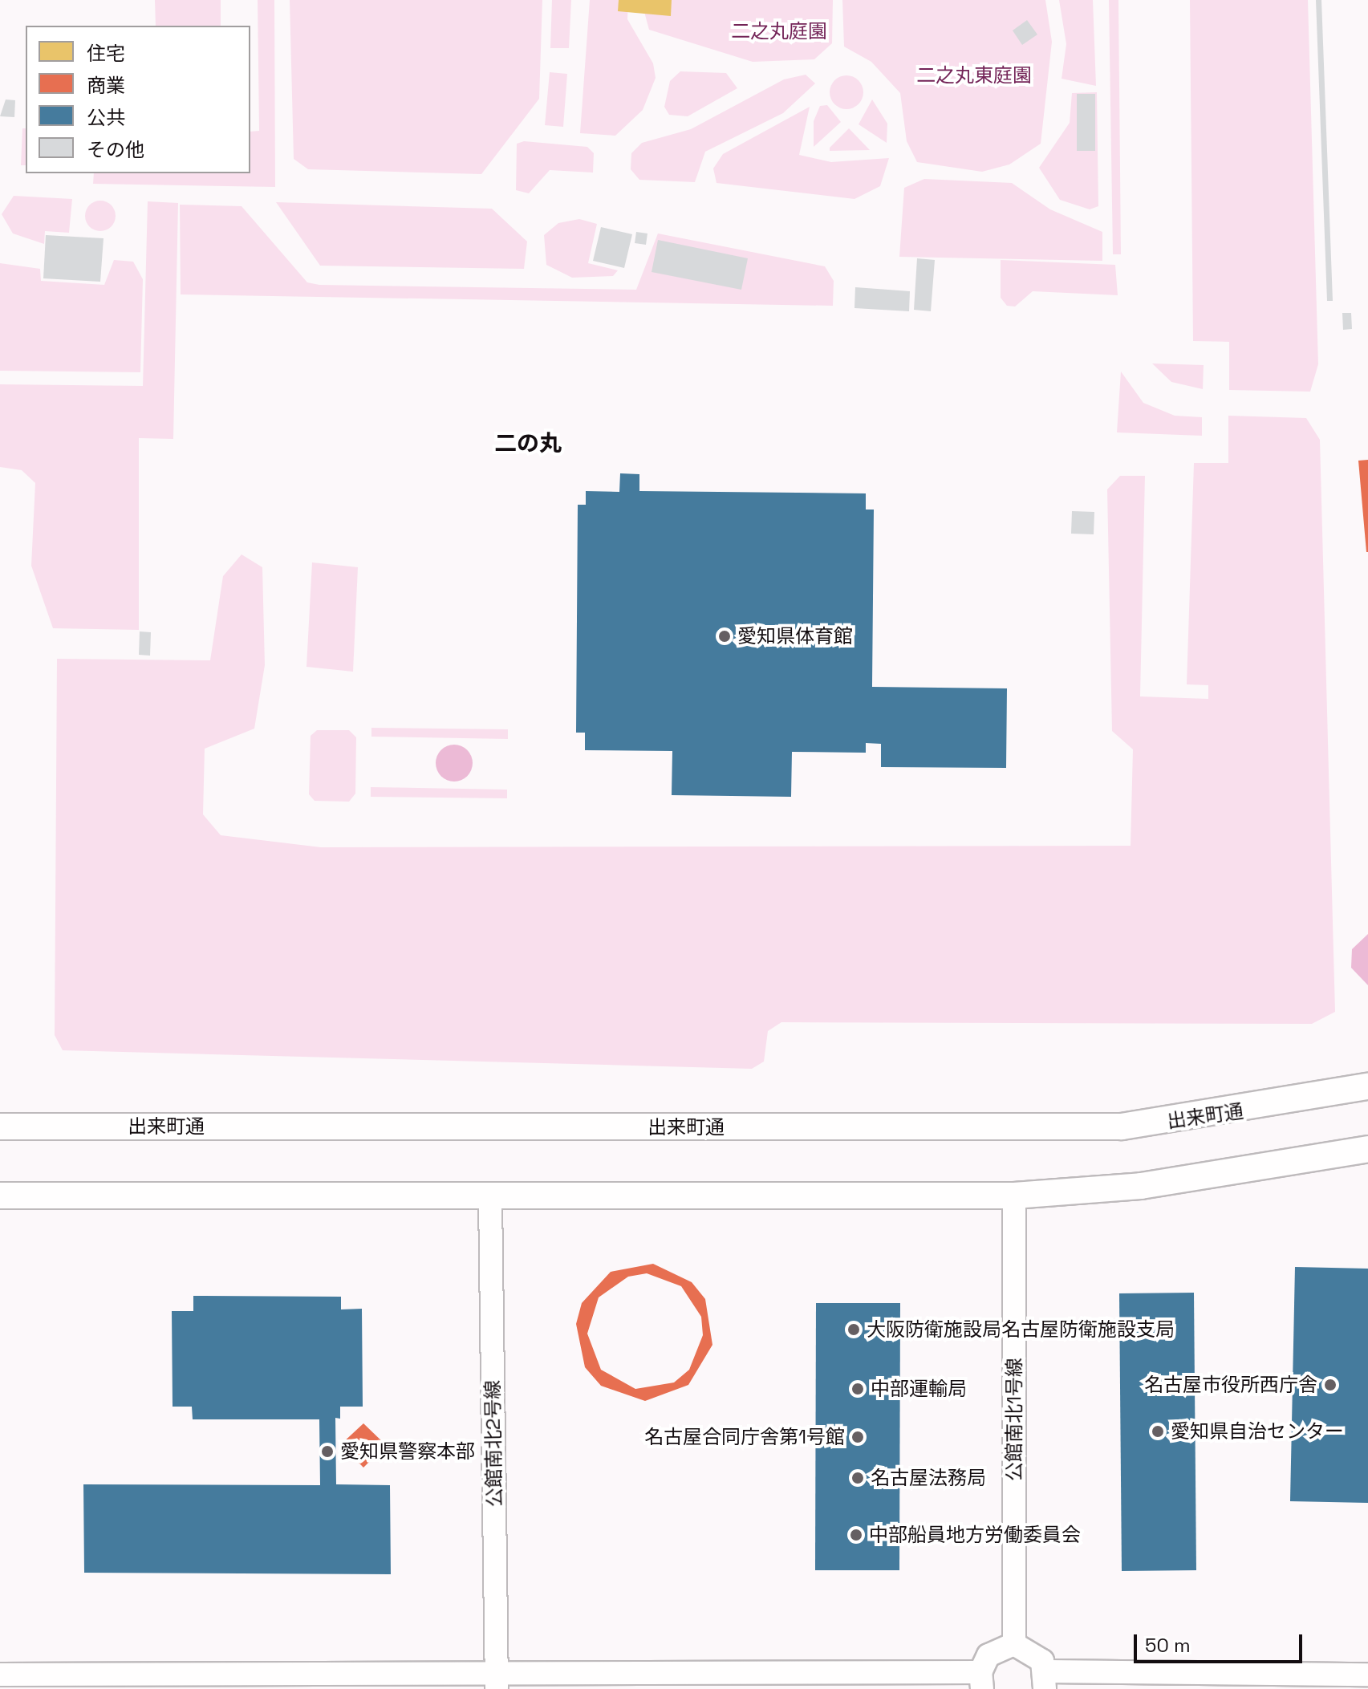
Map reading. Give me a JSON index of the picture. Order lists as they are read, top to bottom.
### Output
{
  "streets": {
    "main road": ["出来町通"],
    "street": ["公館南北1号線", "公館南北2号線"]
  },
  "districts": ["二の丸"],
  "parks": ["二之丸庭園", "二之丸東庭園"],
  "places": [
    "愛知県体育館",
    "大阪防衛施設局名古屋防衛施設支局",
    "名古屋市役所西庁舎",
    "中部運輸局",
    "愛知県自治センター",
    "名古屋合同庁舎第1号館",
    "愛知県警察本部",
    "名古屋法務局",
    "中部船員地方労働委員会"
  ],
  "legend": [
    "住宅",
    "商業",
    "公共",
    "その他"
  ],
  "scale_bar": "50 m"
}
